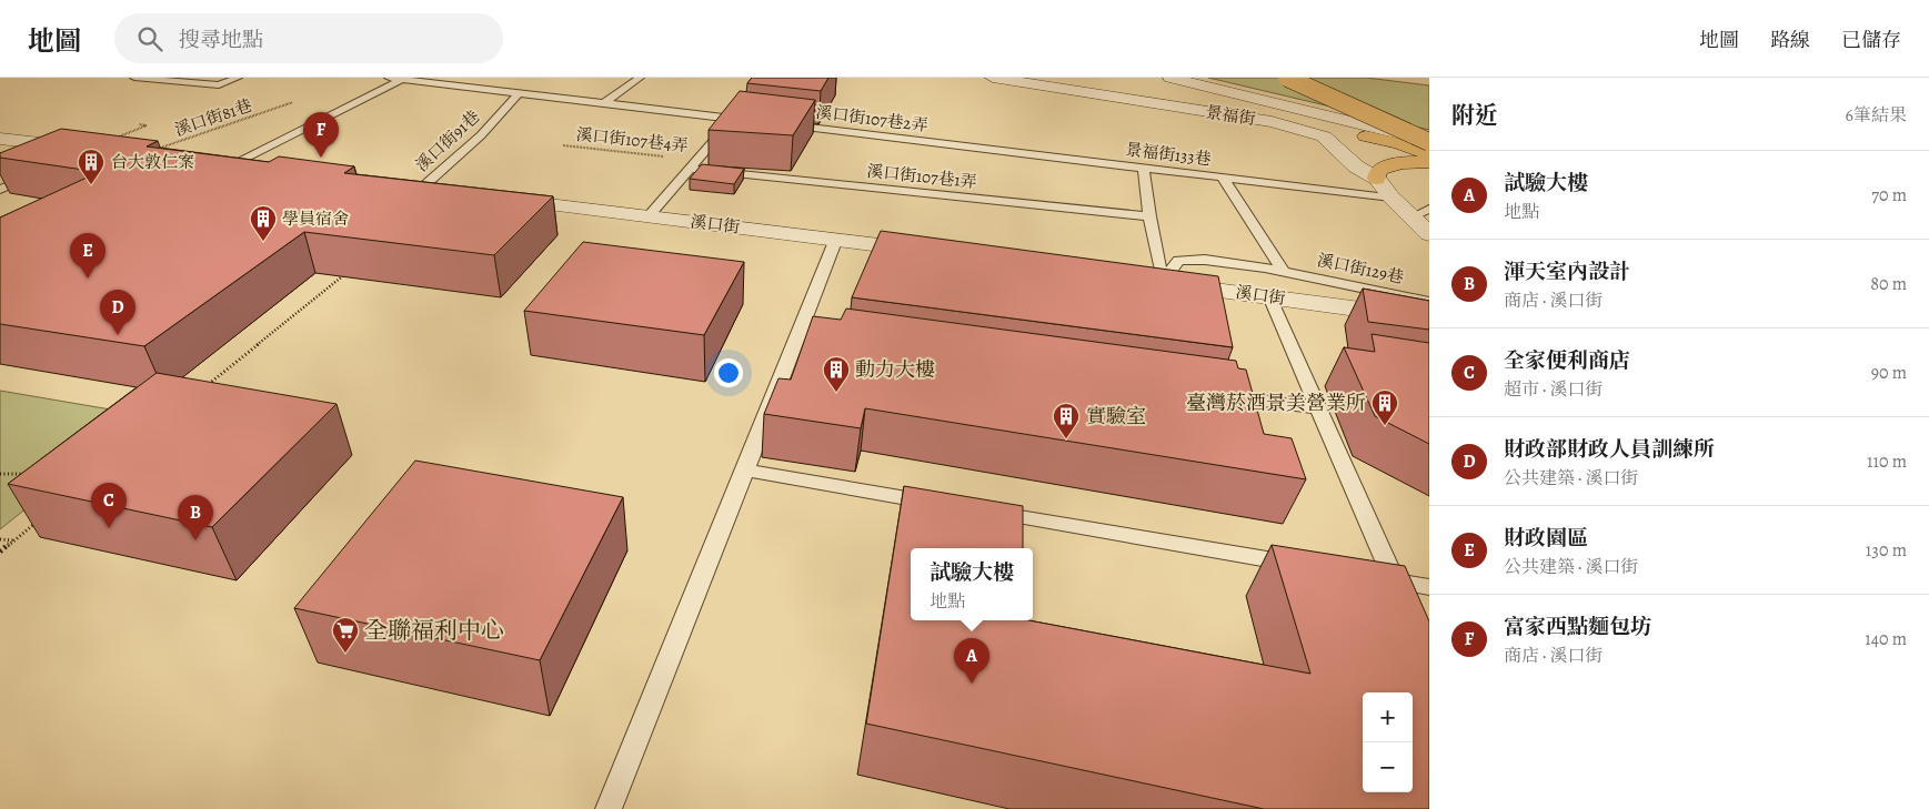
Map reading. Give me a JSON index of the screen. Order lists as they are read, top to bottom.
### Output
{
  "streets": {
    "street": ["景福街", "溪口街"],
    "lane": [
      "溪口街107巷2弄",
      "溪口街91巷",
      "景福街133巷",
      "溪口街107巷1弄",
      "溪口街129巷"
    ],
    "path": ["溪口街81巷", "溪口街107巷4弄"]
  },
  "crossings": [
    ["景福街", "景福街133巷"],
    ["溪口街107巷2弄", "景福街133巷"],
    ["溪口街107巷4弄", "溪口街107巷1弄"],
    ["溪口街", "溪口街129巷"]
  ],
  "places": {
    "building": [
      "台大敦仁案",
      "學員宿舍",
      "動力大樓",
      "臺灣菸酒景美營業所",
      "實驗室"
    ],
    "supermarket": ["全聯福利中心"]
  },
  "page": {
    "header": "地圖",
    "search": "搜尋地點",
    "nav": ["地圖", "路線", "已儲存"],
    "heading": ["附近", "6筆結果"],
    "pins": [
      "F",
      "E",
      "D",
      "C",
      "B",
      "A"
    ],
    "list": [
      {
        "mark": "A",
        "name": "試驗大樓",
        "note": "地點",
        "value": "70 m"
      },
      {
        "mark": "B",
        "name": "渾天室內設計",
        "note": "商店 · 溪口街",
        "value": "80 m"
      },
      {
        "mark": "C",
        "name": "全家便利商店",
        "note": "超市 · 溪口街",
        "value": "90 m"
      },
      {
        "mark": "D",
        "name": "財政部財政人員訓練所",
        "note": "公共建築 · 溪口街",
        "value": "110 m"
      },
      {
        "mark": "E",
        "name": "財政園區",
        "note": "公共建築 · 溪口街",
        "value": "130 m"
      },
      {
        "mark": "F",
        "name": "富家西點麵包坊",
        "note": "商店 · 溪口街",
        "value": "140 m"
      }
    ],
    "popup": ["試驗大樓", "地點"],
    "map_buttons": ["+", "−"]
  }
}
